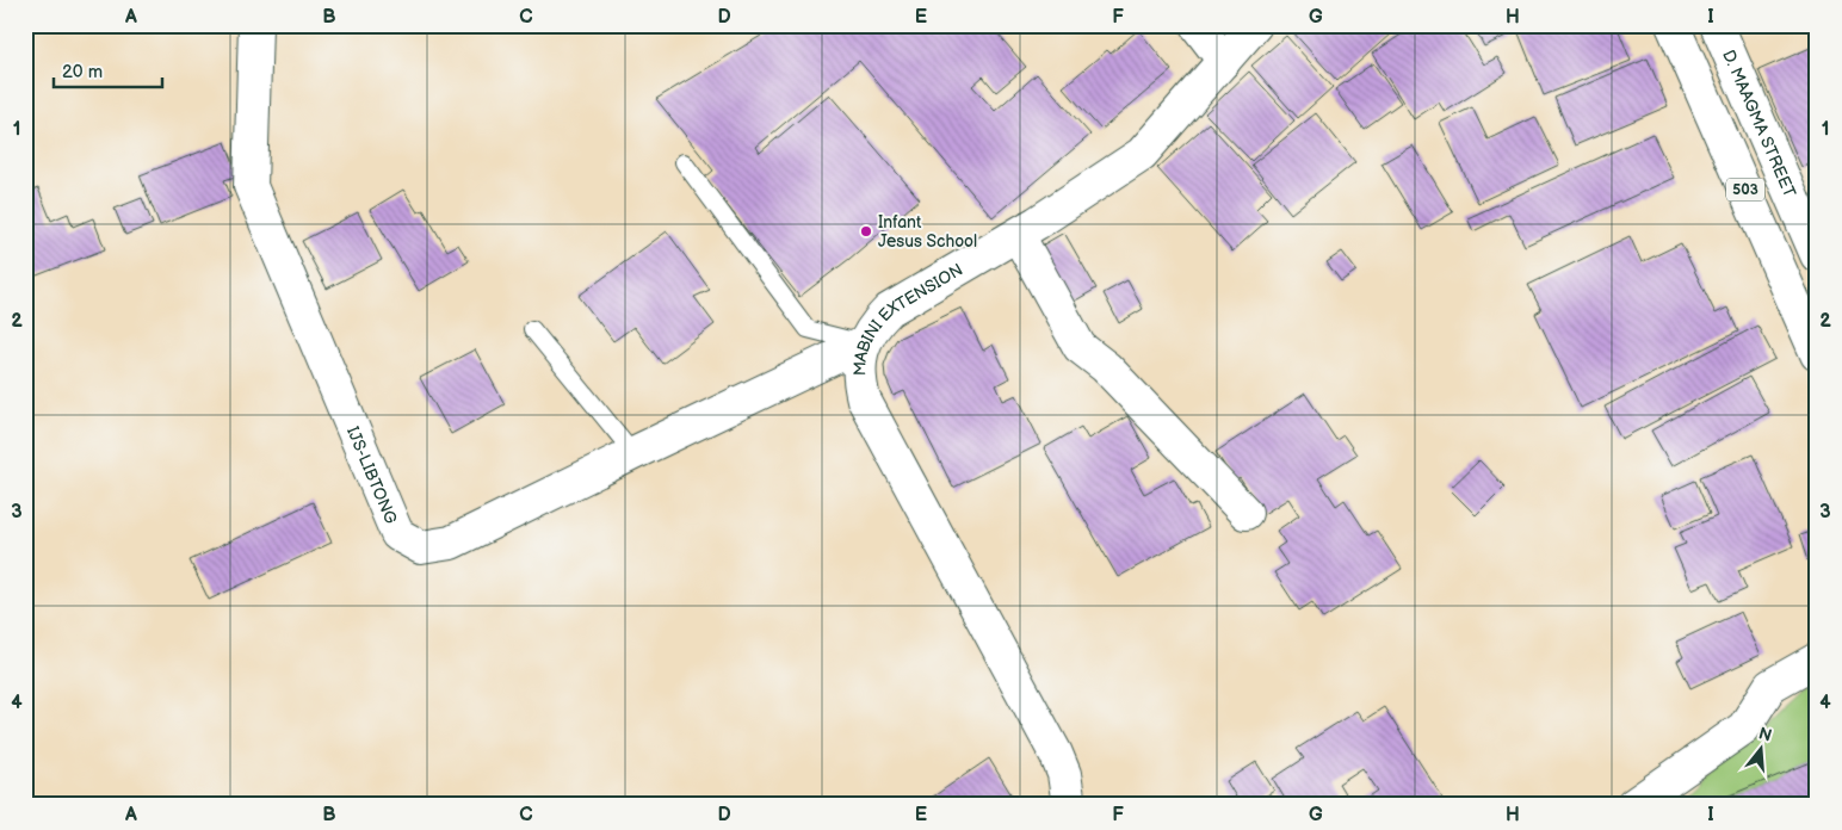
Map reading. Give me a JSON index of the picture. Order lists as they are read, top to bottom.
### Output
{
  "streets": {
    "street": [
      "D. MAAGMA STREET",
      "503",
      "MABINI EXTENSION",
      "IJS-LIBTONG"
    ]
  },
  "crossings": [
    ["MABINI EXTENSION", "IJS-LIBTONG"]
  ],
  "places": ["Infant Jesus School"],
  "scale_bar": "20 m",
  "north": "top",
  "grid": {
    "columns": [
      "A",
      "B",
      "C",
      "D",
      "E",
      "F",
      "G",
      "H",
      "I"
    ],
    "rows": [
      "1",
      "2",
      "3",
      "4"
    ]
  }
}
